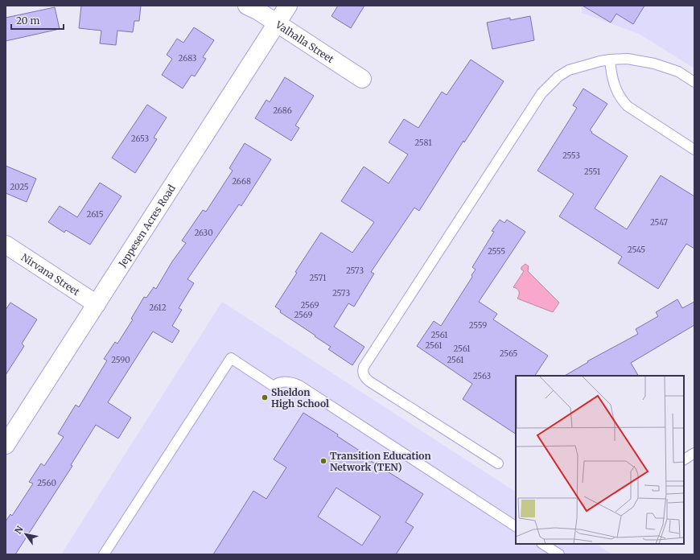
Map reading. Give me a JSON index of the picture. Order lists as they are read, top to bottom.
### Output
{
  "streets": {
    "street": ["Valhalla Street", "Jeppesen Acres Road", "Nirvana Street"]
  },
  "crossings": [
    ["Valhalla Street", "Jeppesen Acres Road"],
    ["Jeppesen Acres Road", "Nirvana Street"]
  ],
  "places": ["Sheldon High School", "Transition Education Network (TEN)"],
  "house_numbers": [
    "2683",
    "2686",
    "2653",
    "2581",
    "2553",
    "2551",
    "2668",
    "2025",
    "2615",
    "2547",
    "2630",
    "2545",
    "2555",
    "2573",
    "2571",
    "2573",
    "2569",
    "2612",
    "2569",
    "2559",
    "2561",
    "2561",
    "2561",
    "2565",
    "2590",
    "2561",
    "2563",
    "2560"
  ],
  "scale_bar": "20 m",
  "north": "top left"
}
